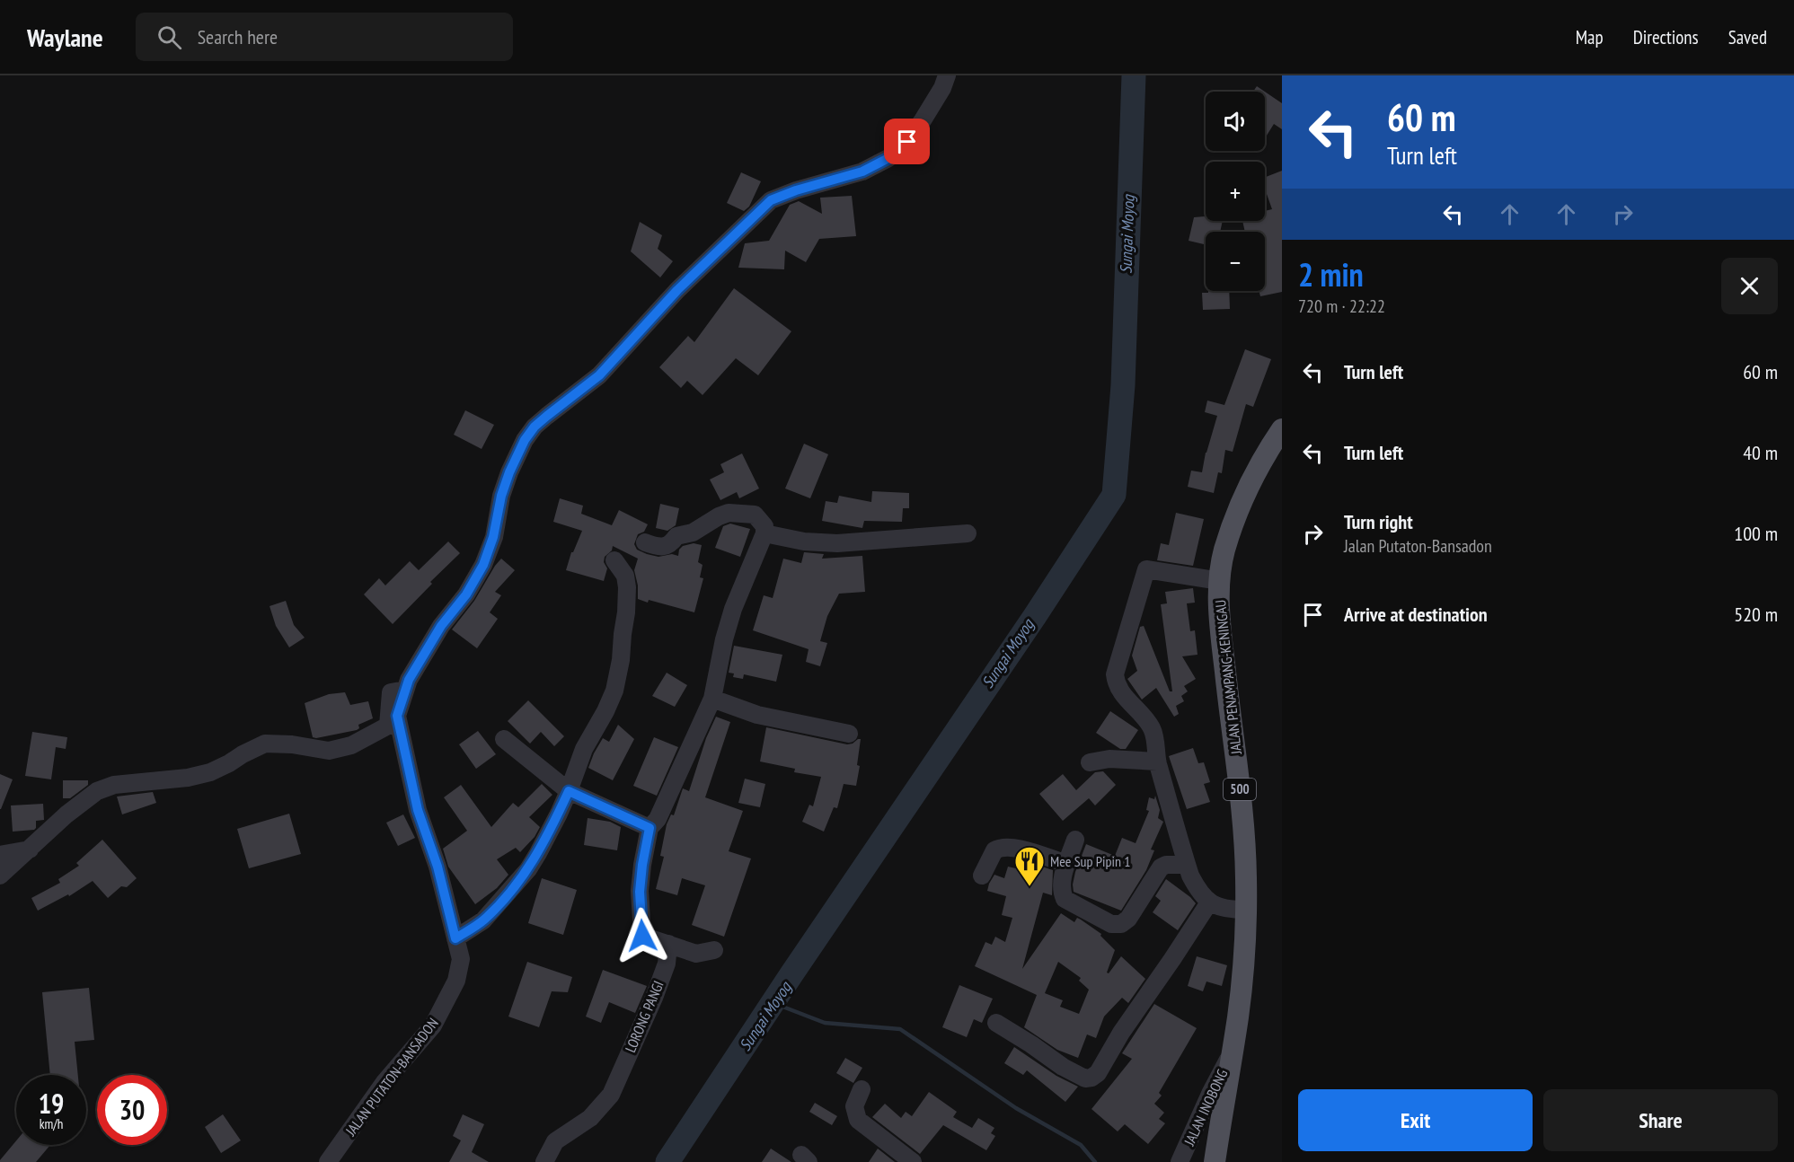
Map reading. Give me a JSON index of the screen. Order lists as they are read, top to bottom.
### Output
{
  "streets": {
    "main road": ["JALAN PENAMPANG-KENINGAU", "500"],
    "street": ["LORONG PANGI", "JALAN PUTATON-BANSADON", "JALAN INOBONG"]
  },
  "crossings": [
    ["JALAN PENAMPANG-KENINGAU", "JALAN INOBONG"]
  ],
  "water": ["Sungai Moyog"],
  "places": {
    "restaurant": ["Mee Sup Pipin 1"]
  },
  "page": {
    "header": "Waylane",
    "search": "Search here",
    "nav": ["Map", "Directions", "Saved"],
    "turn": ["60 m", "Turn left"],
    "map_buttons": ["+", "−"],
    "heading": ["2 min", "720 m · 22:22"],
    "list": [
      {
        "name": "Turn left",
        "value": "60 m"
      },
      {
        "name": "Turn left",
        "value": "40 m"
      },
      {
        "name": "Turn right",
        "note": "Jalan Putaton-Bansadon",
        "value": "100 m"
      },
      {
        "name": "Arrive at destination",
        "value": "520 m"
      }
    ],
    "speed": "19 km/h",
    "limit": "30",
    "buttons": ["Exit", "Share"]
  }
}
